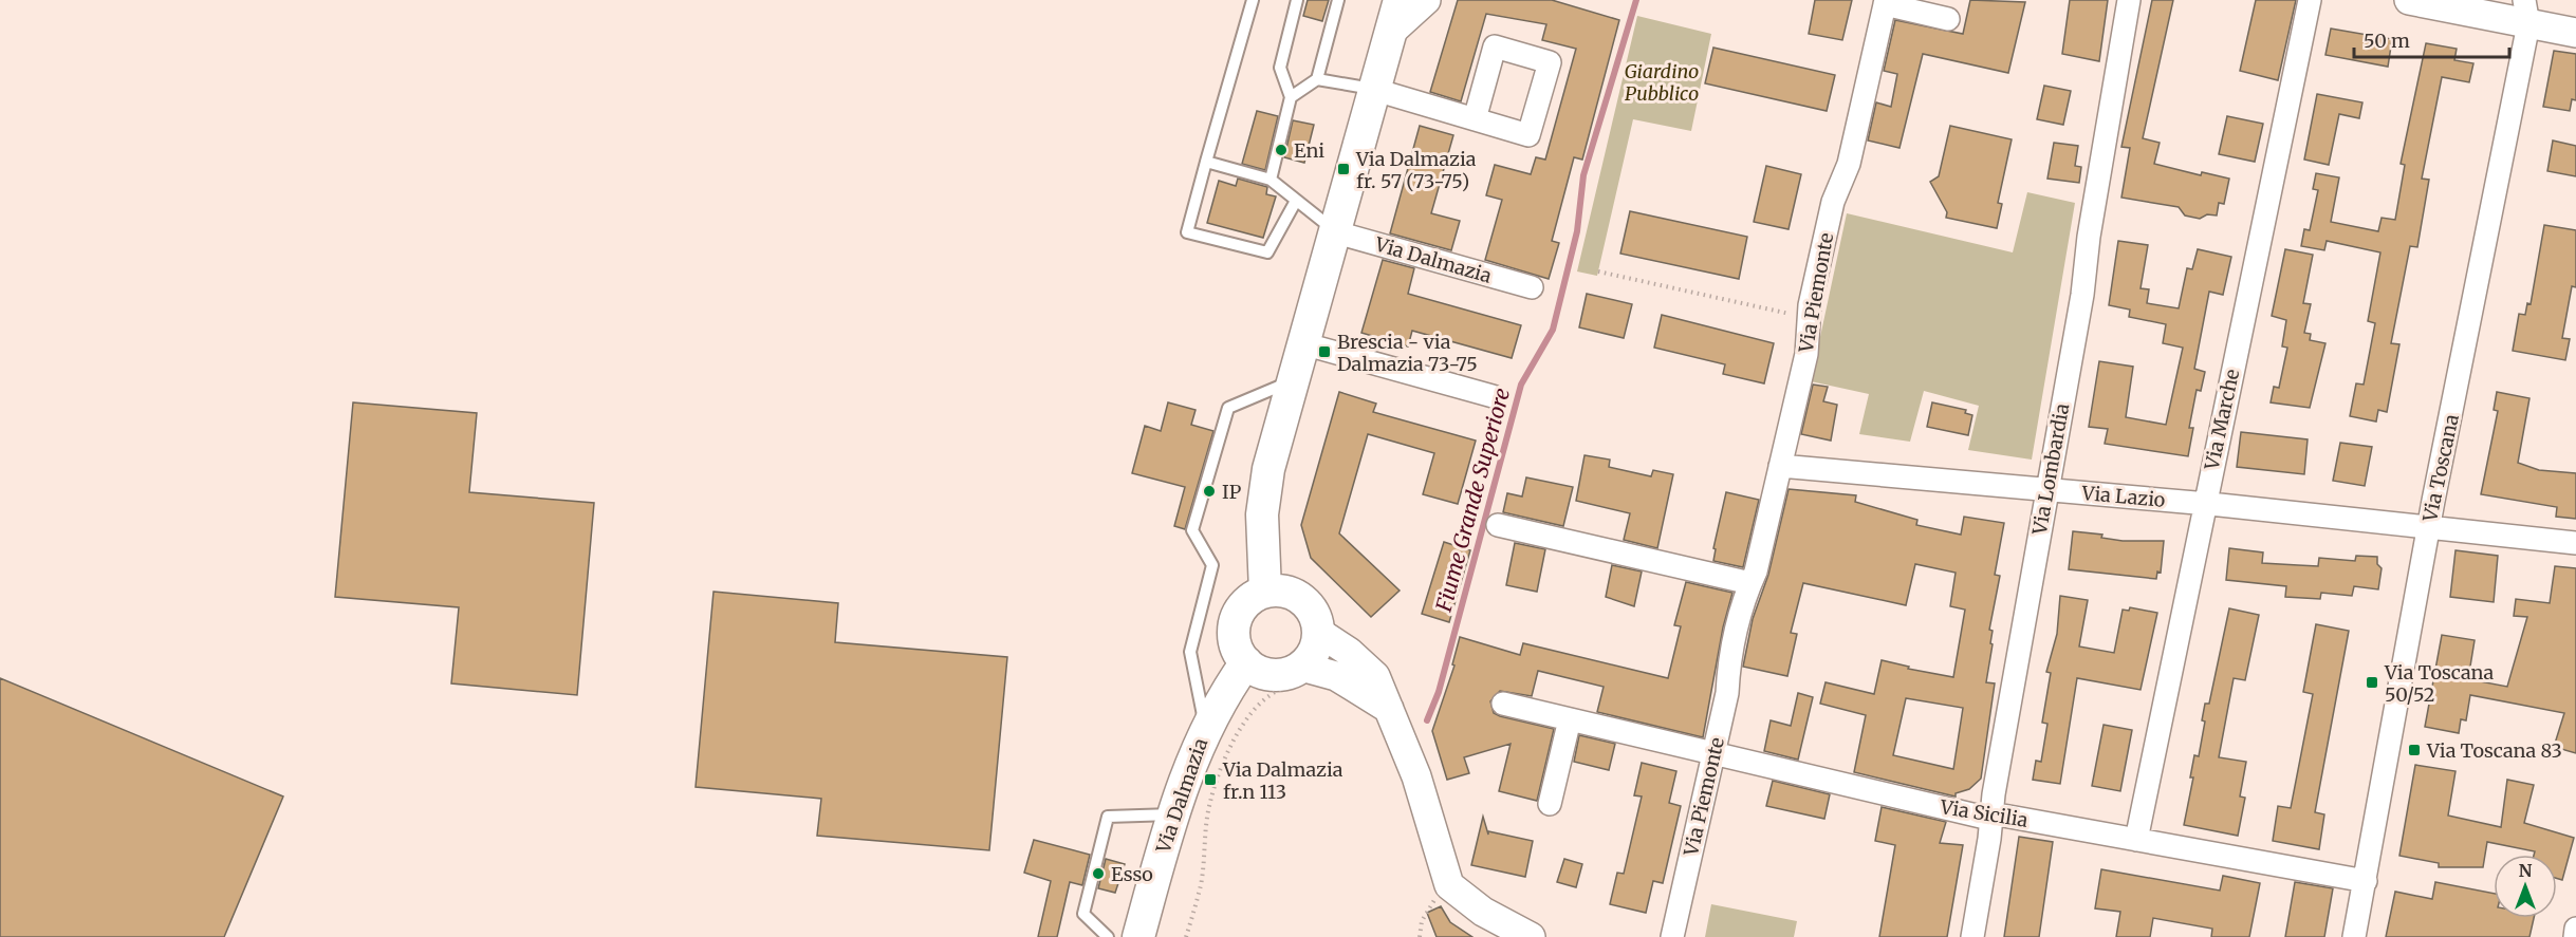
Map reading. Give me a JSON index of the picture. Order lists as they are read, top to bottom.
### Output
{
  "streets": {
    "main road": ["Via Dalmazia"],
    "street": [
      "Via Piemonte",
      "Via Marche",
      "Via Toscana",
      "Via Lombardia",
      "Via Lazio",
      "Via Sicilia"
    ]
  },
  "crossings": [
    ["Via Piemonte", "Via Lazio"],
    ["Via Piemonte", "Via Sicilia"],
    ["Via Marche", "Via Lazio"],
    ["Via Marche", "Via Sicilia"],
    ["Via Toscana", "Via Lazio"],
    ["Via Toscana", "Via Sicilia"],
    ["Via Lombardia", "Via Lazio"],
    ["Via Lombardia", "Via Sicilia"]
  ],
  "water": ["Fiume Grande Superiore"],
  "parks": ["Giardino Pubblico"],
  "places": {
    "other": ["Eni", "IP", "Esso"],
    "transit": [
      "Via Dalmazia fr. 57 (73-75)",
      "Brescia - via Dalmazia 73-75",
      "Via Toscana 50/52",
      "Via Toscana 83",
      "Via Dalmazia fr.n 113"
    ]
  },
  "scale_bar": "50 m",
  "north": "top"
}
